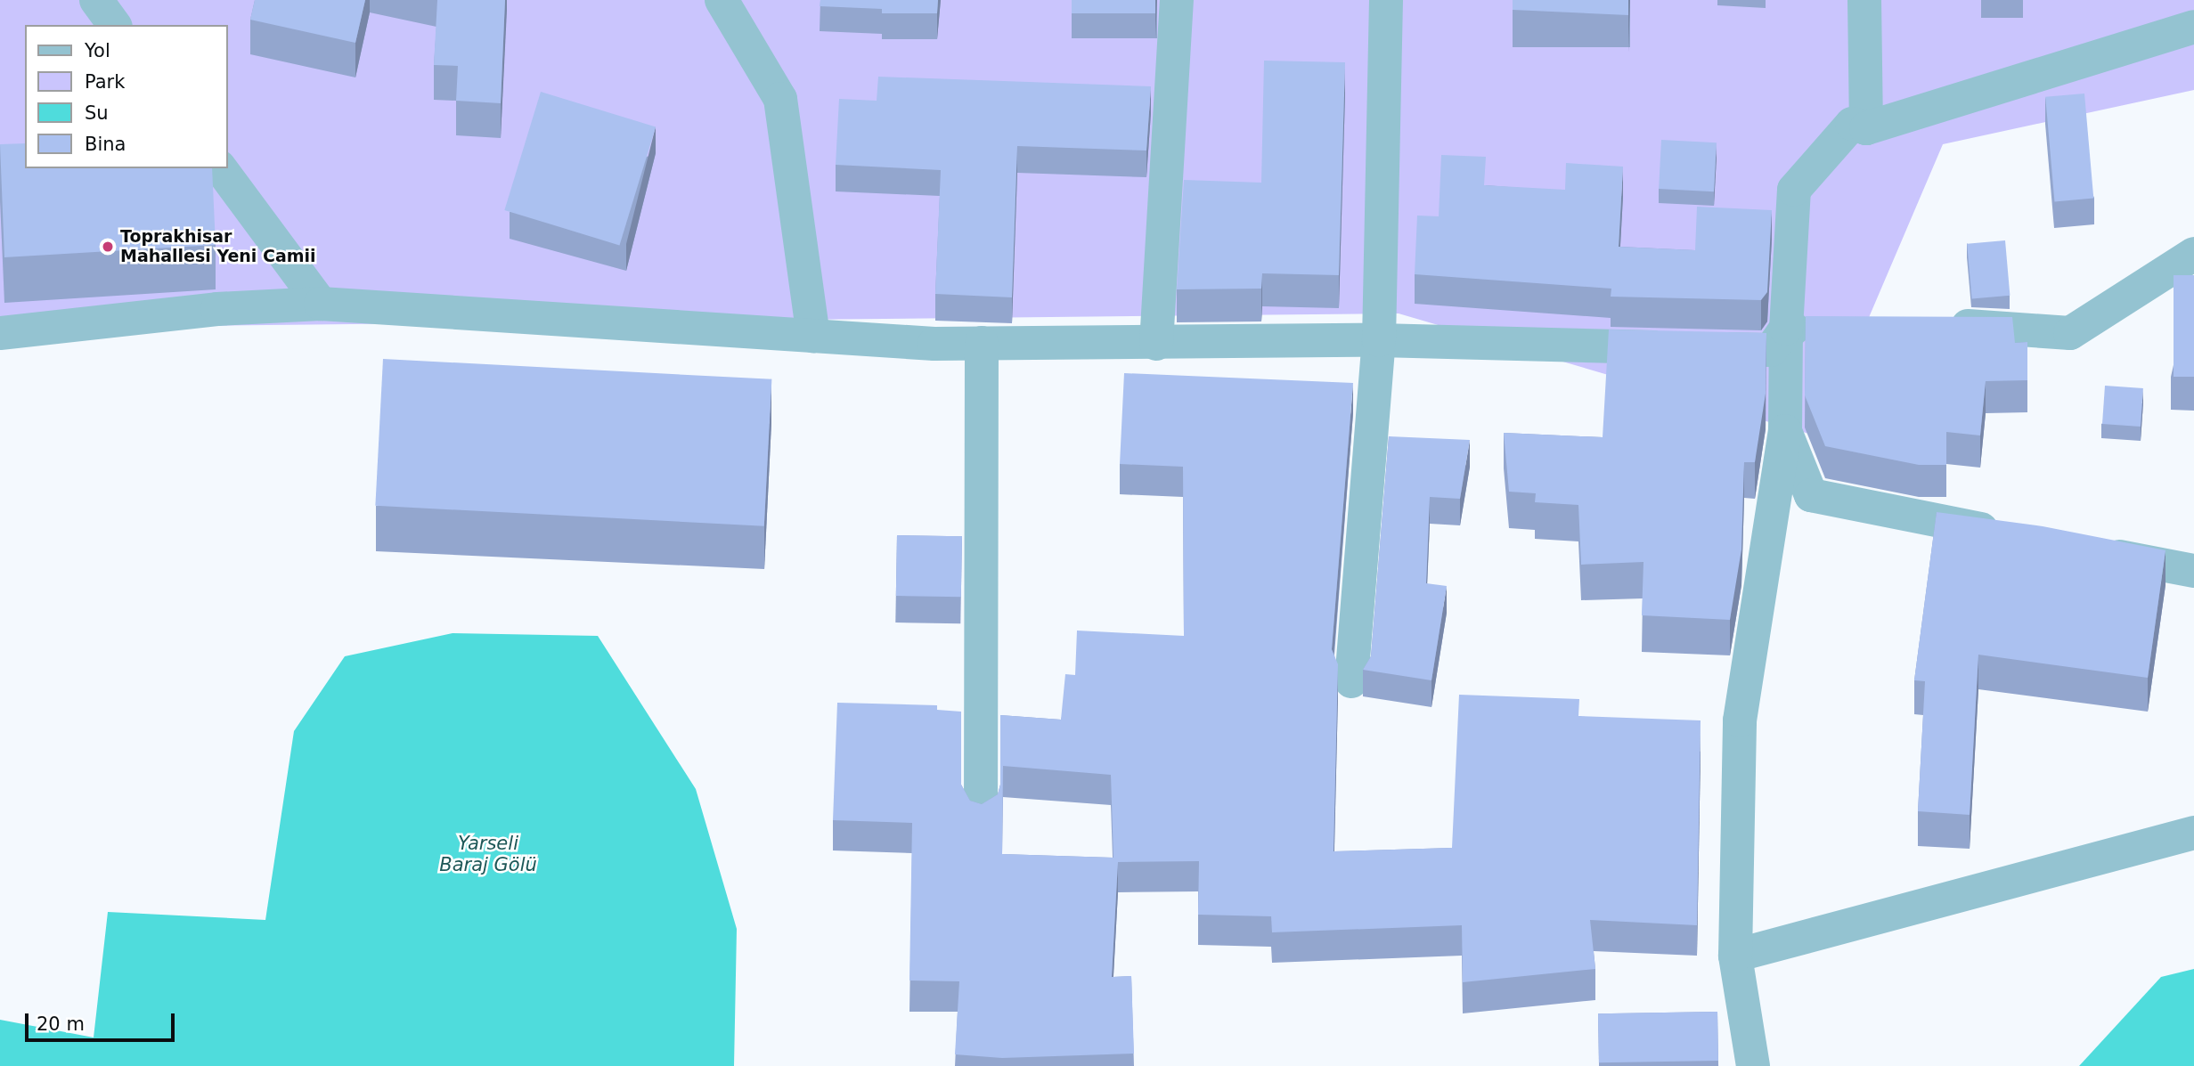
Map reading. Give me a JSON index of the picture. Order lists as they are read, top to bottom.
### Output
{
  "water": ["Yarseli Baraj Gölü"],
  "places": ["Toprakhisar Mahallesi Yeni Camii"],
  "legend": [
    "Yol",
    "Park",
    "Su",
    "Bina"
  ],
  "scale_bar": "20 m"
}
